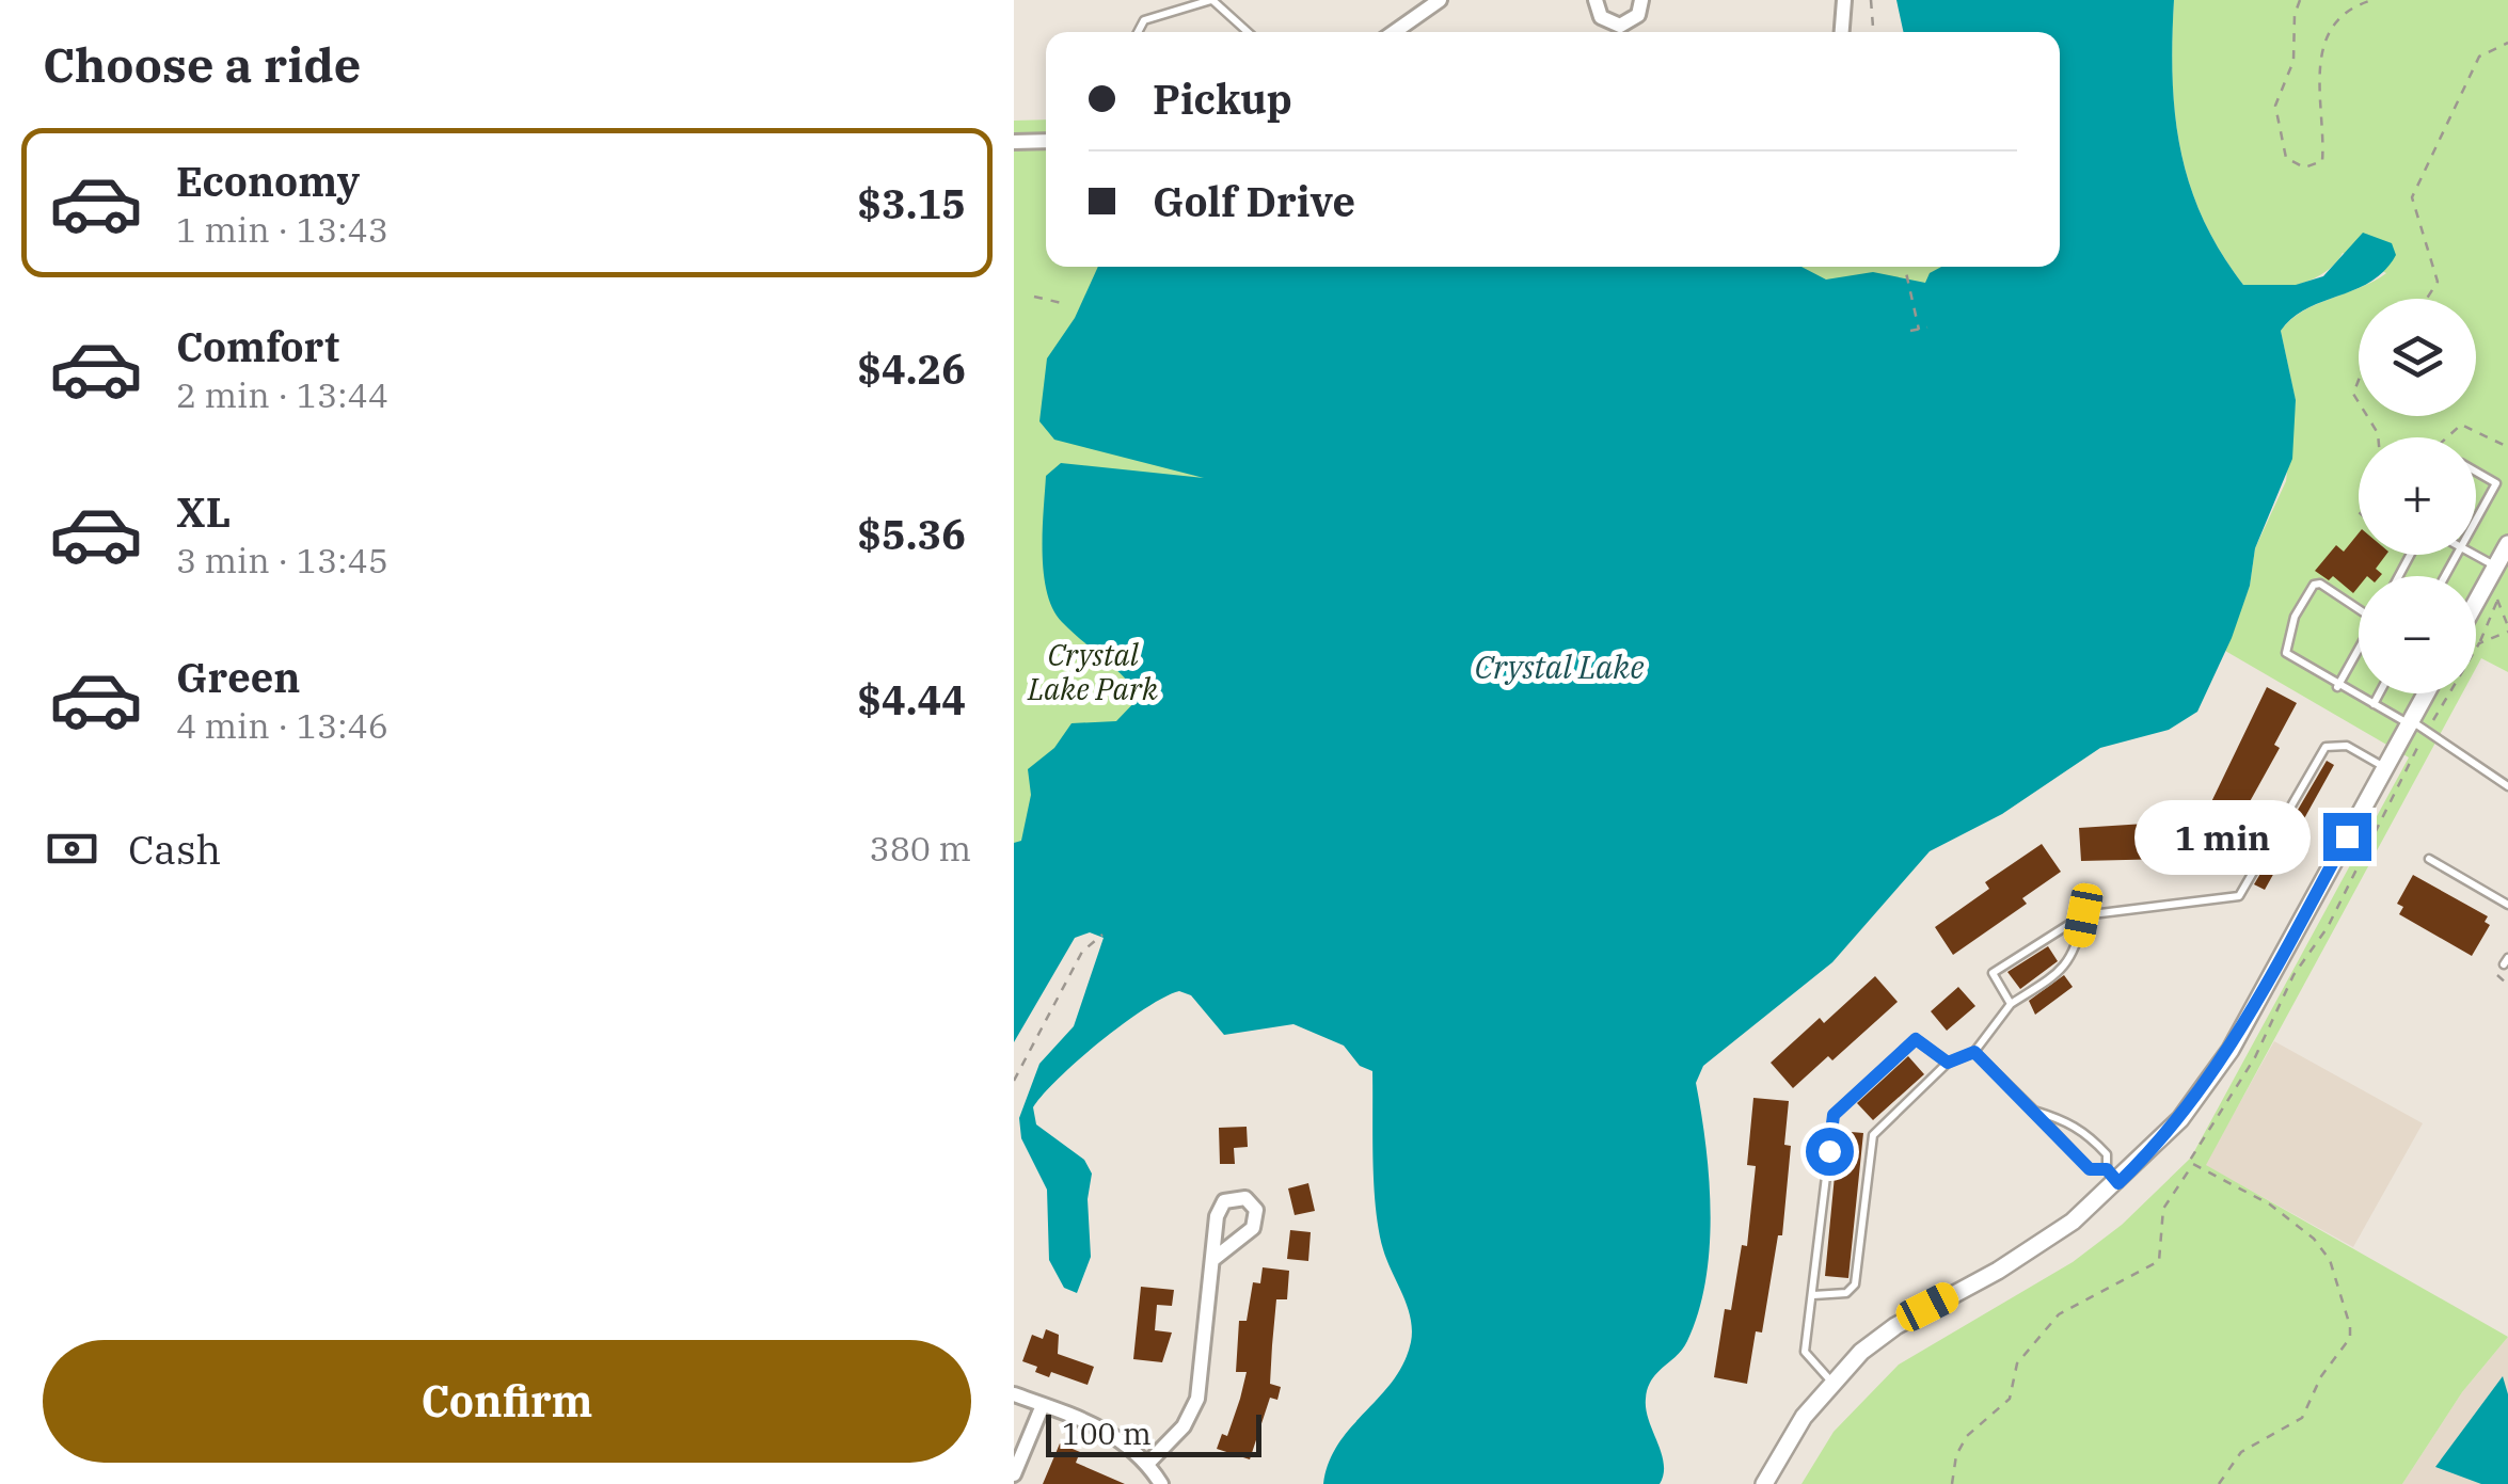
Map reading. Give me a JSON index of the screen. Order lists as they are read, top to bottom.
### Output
{
  "water": ["Crystal Lake"],
  "parks": ["Crystal Lake Park"],
  "scale_bar": "100 m",
  "page": {
    "heading": "Choose a ride",
    "banner": ["Pickup", "Golf Drive"],
    "list": [
      {
        "name": "Economy",
        "note": "1 min · 13:43",
        "value": "$3.15"
      },
      {
        "name": "Comfort",
        "note": "2 min · 13:44",
        "value": "$4.26"
      },
      {
        "name": "XL",
        "note": "3 min · 13:45",
        "value": "$5.36"
      },
      {
        "name": "Green",
        "note": "4 min · 13:46",
        "value": "$4.44"
      }
    ],
    "map_buttons": ["+", "−"],
    "pay": ["Cash", "380 m"],
    "bubble": "1 min",
    "buttons": "Confirm",
    "scale": "100 m"
  }
}
